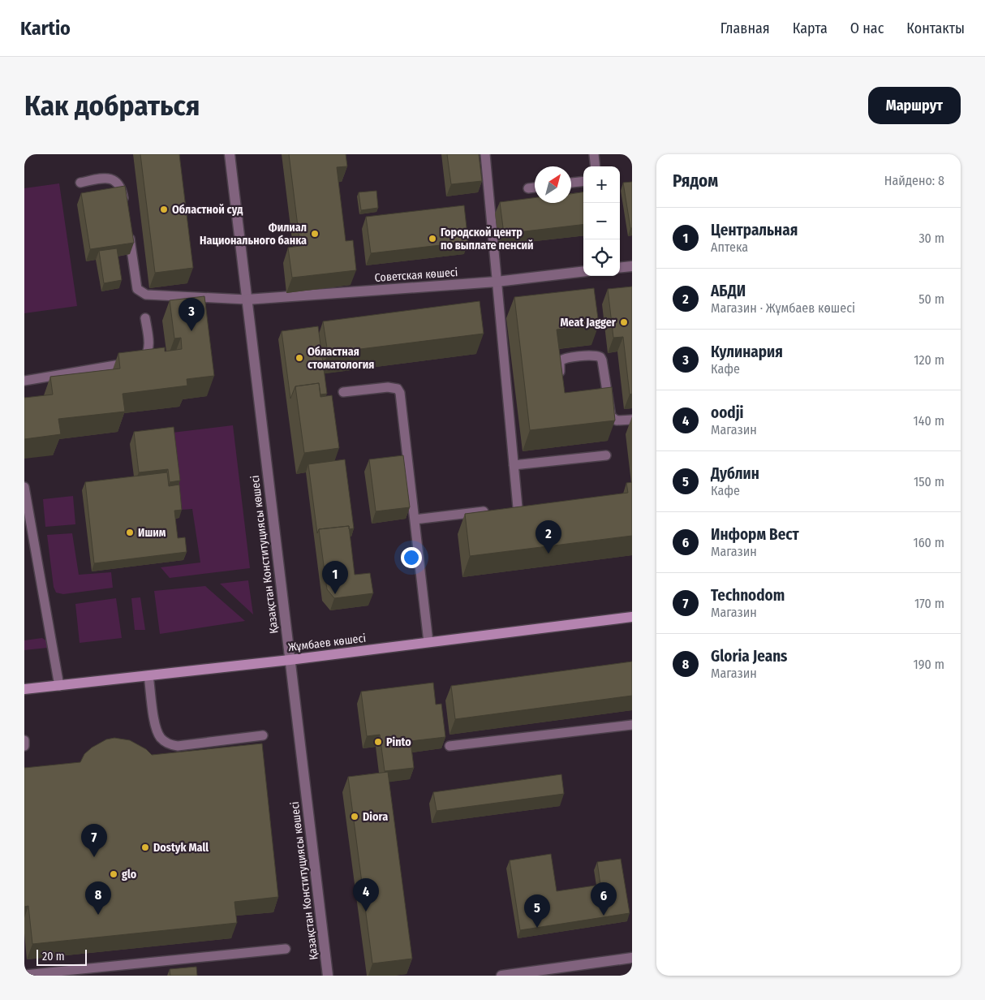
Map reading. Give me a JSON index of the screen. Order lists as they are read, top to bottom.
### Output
{
  "streets": {
    "main road": ["Жұмбаев көшесі"],
    "street": ["Советская көшесі", "Қазақстан Конституциясы көшесі"]
  },
  "crossings": [
    ["Советская көшесі", "Қазақстан Конституциясы көшесі"],
    ["Қазақстан Конституциясы көшесі", "Жұмбаев көшесі"]
  ],
  "places": [
    "Областной суд",
    "Филиал Национального банка",
    "Городской центр по выплате пенсий",
    "Meat Jagger",
    "Областная стоматология",
    "Ишим",
    "Pinto",
    "Diora",
    "Dostyk Mall",
    "glo"
  ],
  "scale_bar": "20 m",
  "north": "top right",
  "page": {
    "header": "Kartio",
    "nav": [
      "Главная",
      "Карта",
      "О нас",
      "Контакты"
    ],
    "buttons": "Маршрут",
    "title": "Как добраться",
    "heading": ["Рядом", "Найдено: 8"],
    "map_buttons": ["+", "−"],
    "list": [
      {
        "mark": "1",
        "name": "Центральная",
        "note": "Аптека",
        "value": "30 m"
      },
      {
        "mark": "2",
        "name": "АБДИ",
        "note": "Магазин · Жұмбаев көшесі",
        "value": "50 m"
      },
      {
        "mark": "3",
        "name": "Кулинария",
        "note": "Кафе",
        "value": "120 m"
      },
      {
        "mark": "4",
        "name": "oodji",
        "note": "Магазин",
        "value": "140 m"
      },
      {
        "mark": "5",
        "name": "Дублин",
        "note": "Кафе",
        "value": "150 m"
      },
      {
        "mark": "6",
        "name": "Информ Вест",
        "note": "Магазин",
        "value": "160 m"
      },
      {
        "mark": "7",
        "name": "Technodom",
        "note": "Магазин",
        "value": "170 m"
      },
      {
        "mark": "8",
        "name": "Gloria Jeans",
        "note": "Магазин",
        "value": "190 m"
      }
    ],
    "pins": [
      "3",
      "2",
      "1",
      "7",
      "4",
      "8",
      "6",
      "5"
    ],
    "scale": "20 m"
  }
}
